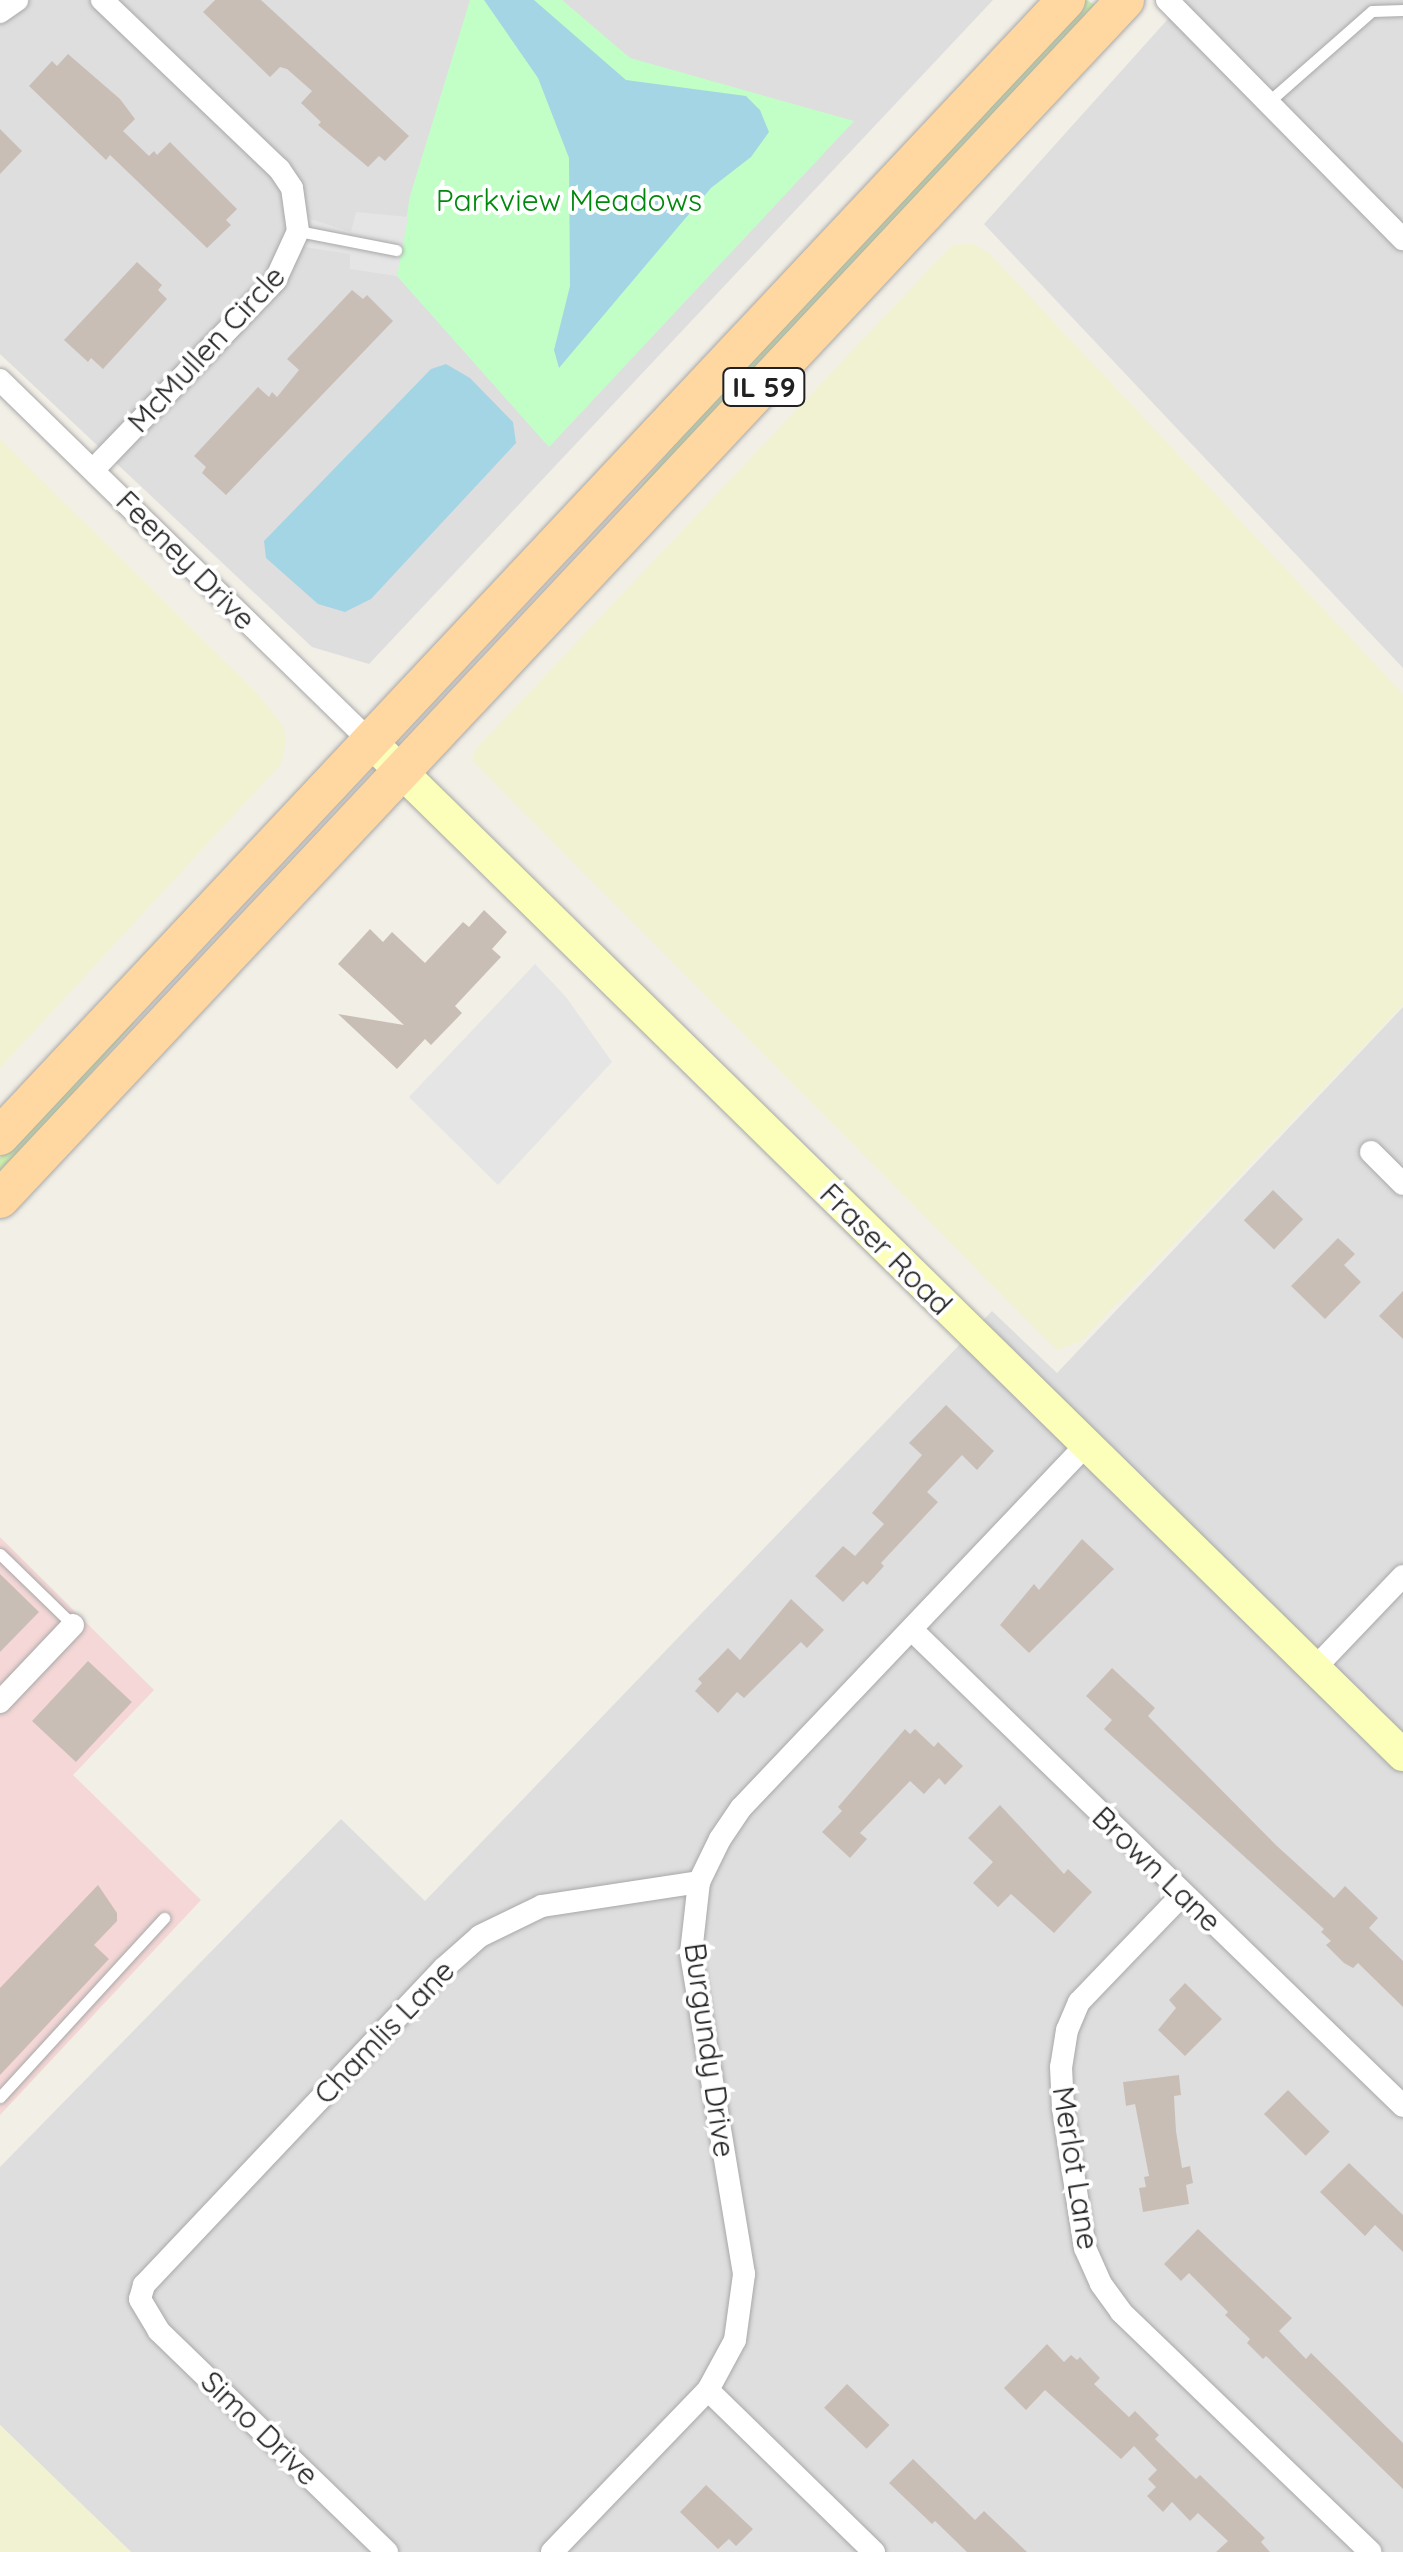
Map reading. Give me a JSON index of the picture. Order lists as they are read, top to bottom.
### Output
{
  "streets": {
    "main road": ["IL 59"],
    "street": [
      "McMullen Circle",
      "Feeney Drive",
      "Fraser Road",
      "Brown Lane",
      "Chamlis Lane",
      "Burgundy Drive",
      "Merlot Lane",
      "Simo Drive"
    ]
  },
  "crossings": [
    ["McMullen Circle", "Feeney Drive"],
    ["IL 59", "Feeney Drive"],
    ["IL 59", "Fraser Road"],
    ["Feeney Drive", "Fraser Road"],
    ["Fraser Road", "Burgundy Drive"],
    ["Brown Lane", "Burgundy Drive"],
    ["Brown Lane", "Merlot Lane"],
    ["Chamlis Lane", "Burgundy Drive"],
    ["Chamlis Lane", "Simo Drive"]
  ],
  "parks": ["Parkview Meadows"]
}
